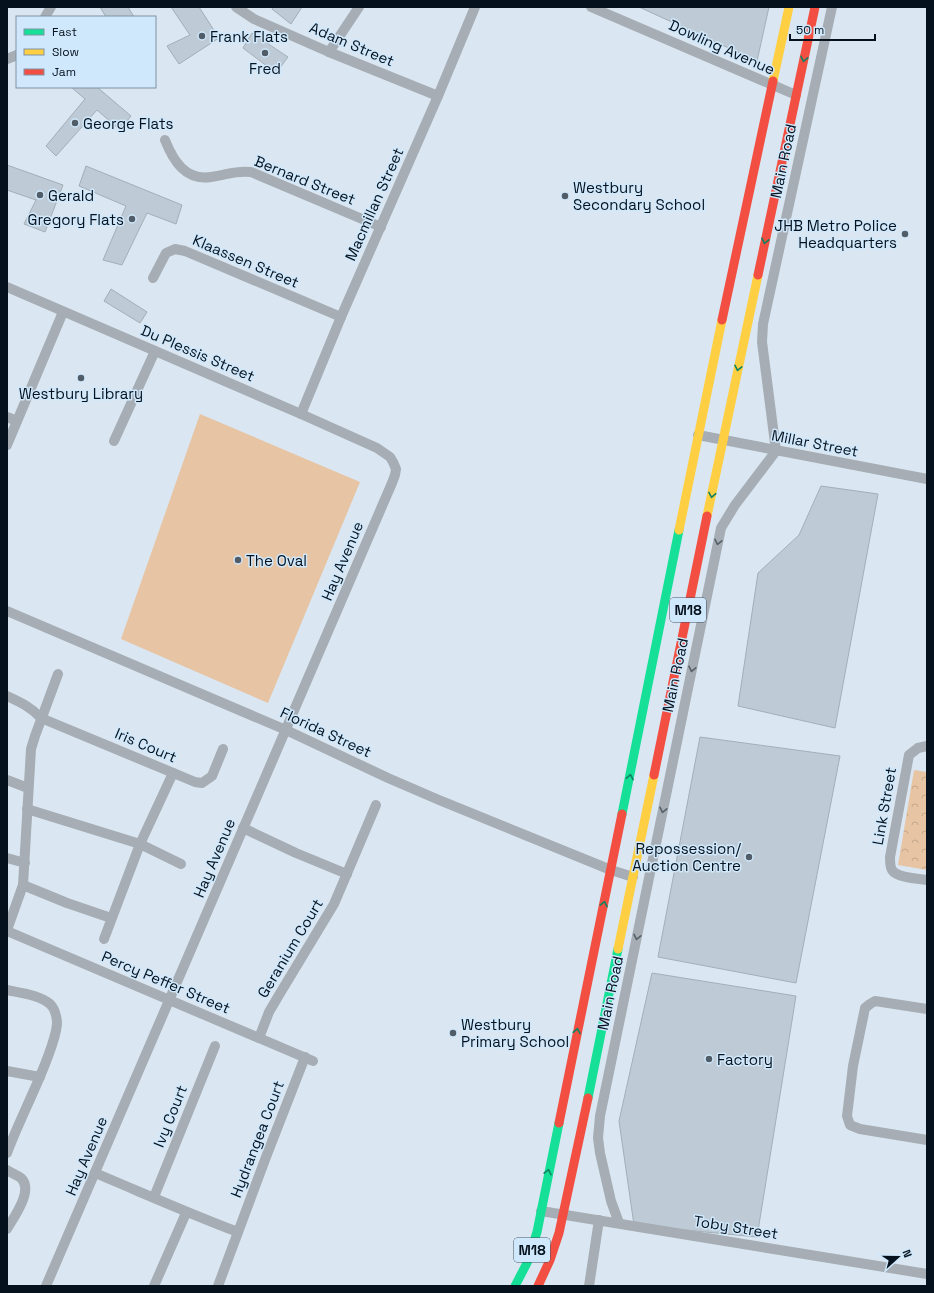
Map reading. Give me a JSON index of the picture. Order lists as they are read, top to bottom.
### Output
{
  "streets": {
    "main road": ["Main Road", "M18"],
    "street": [
      "Adam Street",
      "Dowling Avenue",
      "Bernard Street",
      "Macmillan Street",
      "Klaassen Street",
      "Du Plessis Street",
      "Millar Street",
      "Hay Avenue",
      "Florida Street",
      "Iris Court",
      "Link Street",
      "Geranium Court",
      "Percy Peffer Street",
      "Ivy Court",
      "Hydrangea Court",
      "Toby Street"
    ]
  },
  "crossings": [
    ["Adam Street", "Macmillan Street"],
    ["Dowling Avenue", "Main Road"],
    ["Main Road", "Millar Street"],
    ["Main Road", "M18"],
    ["Main Road", "Florida Street"],
    ["Main Road", "Toby Street"],
    ["Bernard Street", "Macmillan Street"],
    ["Macmillan Street", "Klaassen Street"],
    ["Macmillan Street", "Du Plessis Street"],
    ["Du Plessis Street", "Hay Avenue"],
    ["Hay Avenue", "Florida Street"],
    ["Hay Avenue", "Percy Peffer Street"],
    ["M18", "Toby Street"],
    ["Geranium Court", "Percy Peffer Street"],
    ["Percy Peffer Street", "Hydrangea Court"]
  ],
  "places": [
    "Frank Flats",
    "Fred",
    "George Flats",
    "Gerald",
    "Westbury Secondary School",
    "Gregory Flats",
    "JHB Metro Police Headquarters",
    "Westbury Library",
    "The Oval",
    "Repossession/ Auction Centre",
    "Westbury Primary School",
    "Factory"
  ],
  "legend": ["Fast", "Slow", "Jam"],
  "scale_bar": "50 m",
  "north": "right"
}
